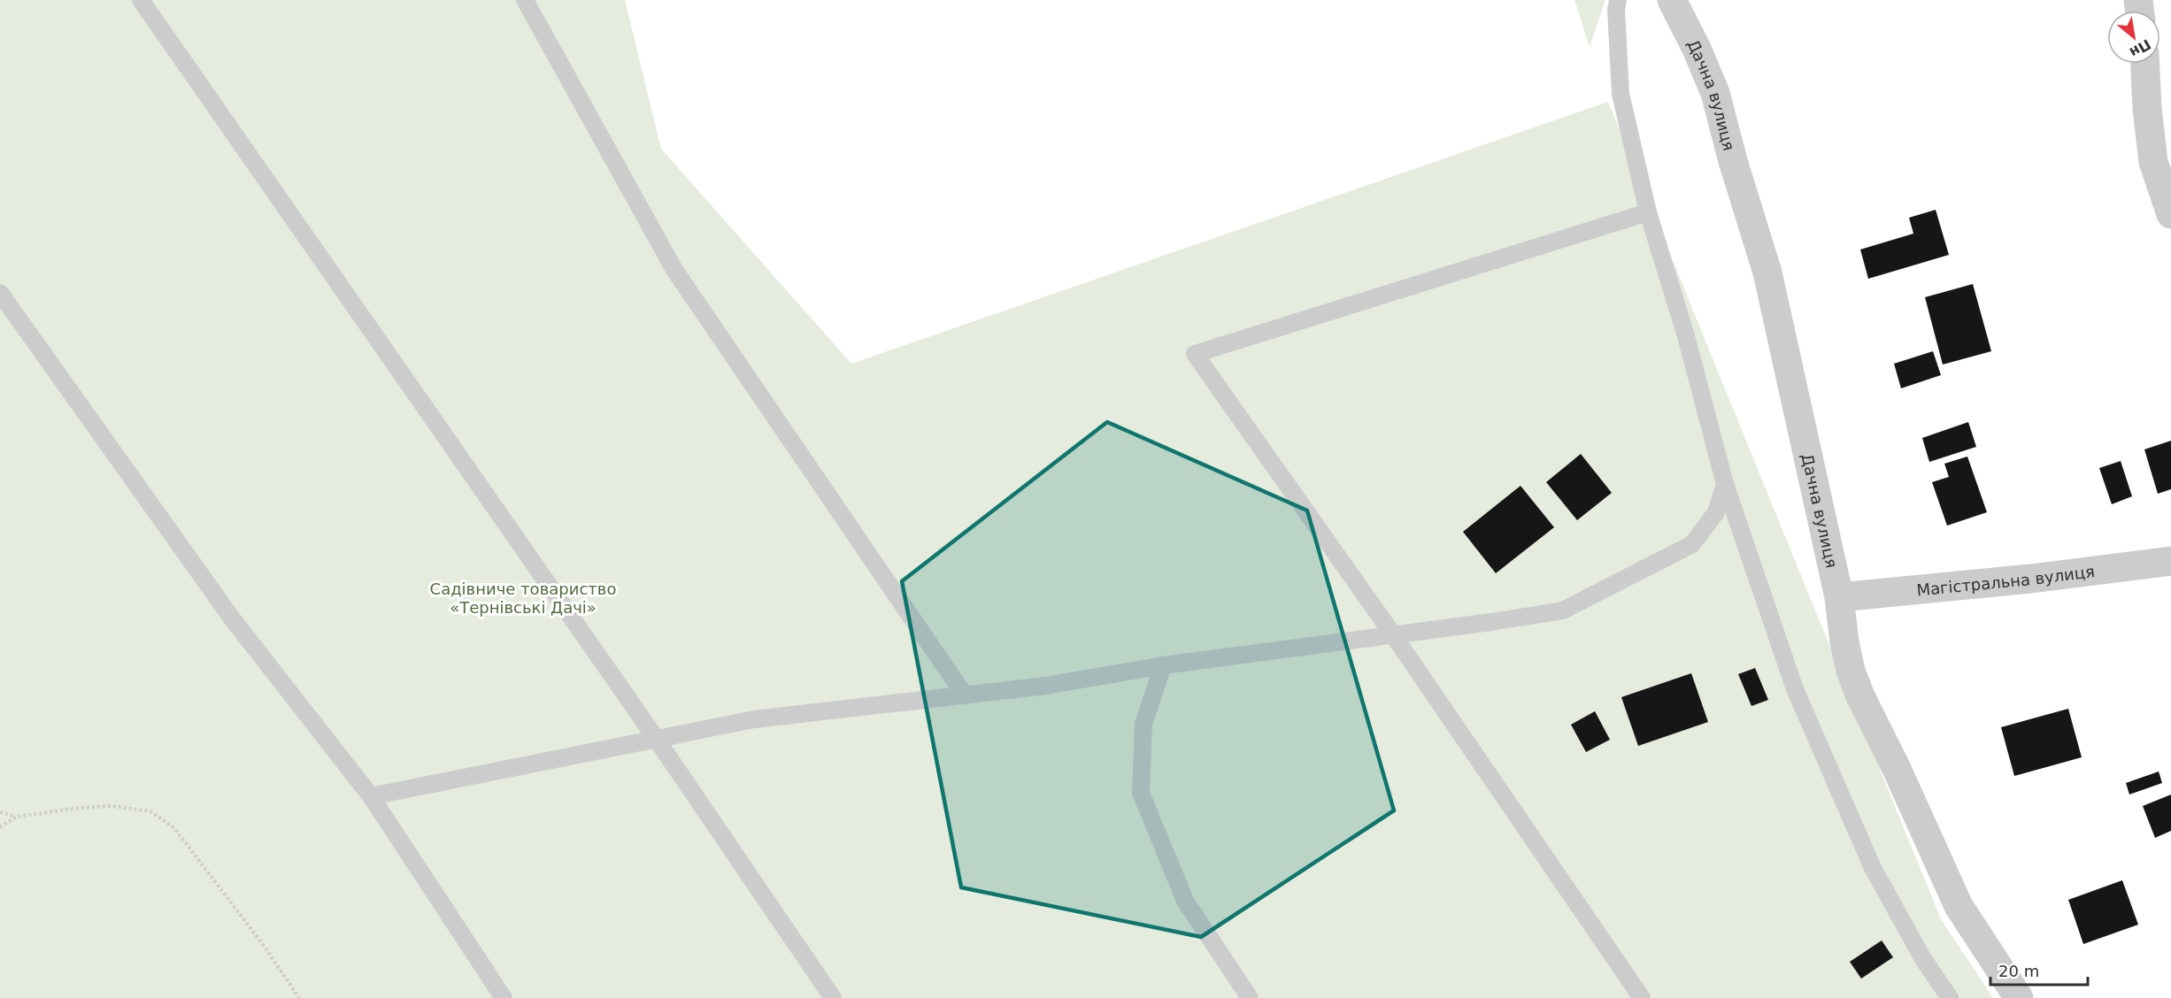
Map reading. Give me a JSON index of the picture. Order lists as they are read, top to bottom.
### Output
{
  "streets": {
    "street": ["Дачна вулиця", "Магістральна вулиця"]
  },
  "crossings": [
    ["Дачна вулиця", "Магістральна вулиця"]
  ],
  "parks": ["Садівниче товариство «Тернівські Дачі»"],
  "scale_bar": "20 m",
  "north": "bottom right"
}
